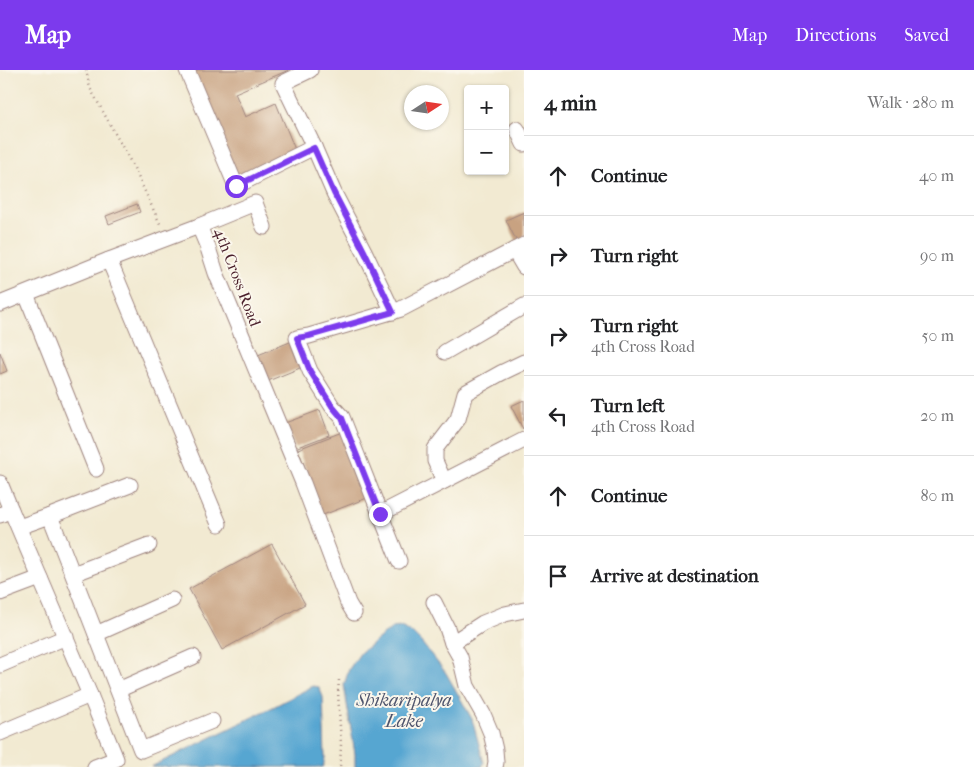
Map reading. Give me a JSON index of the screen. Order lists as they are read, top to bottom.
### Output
{
  "streets": {
    "street": ["4th Cross Road"]
  },
  "water": ["Shikaripalya Lake"],
  "north": "right",
  "page": {
    "header": "Map",
    "nav": ["Map", "Directions", "Saved"],
    "heading": ["4 min", "Walk · 280 m"],
    "map_buttons": ["+", "−"],
    "list": [
      ["Continue", "40 m"],
      ["Turn right", "90 m"],
      ["Turn right", "4th Cross Road", "50 m"],
      ["Turn left", "4th Cross Road", "20 m"],
      ["Continue", "80 m"],
      "Arrive at destination"
    ]
  }
}
